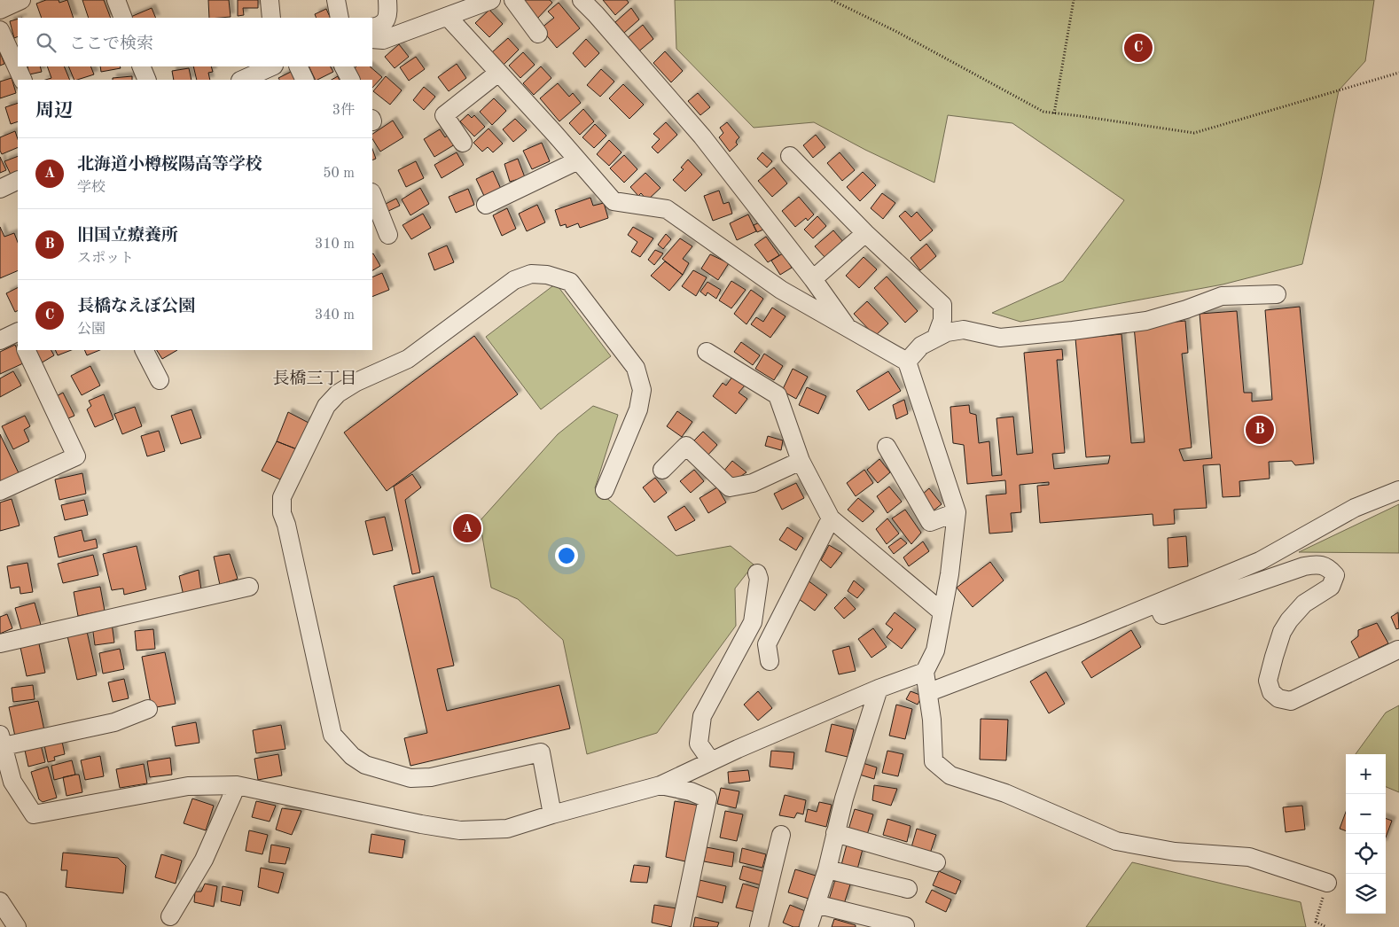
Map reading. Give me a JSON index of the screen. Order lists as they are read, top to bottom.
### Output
{
  "districts": ["長橋三丁目"],
  "page": {
    "search": "ここで検索",
    "pins": ["C", "B", "A"],
    "heading": ["周辺", "3件"],
    "list": [
      {
        "mark": "A",
        "name": "北海道小樽桜陽高等学校",
        "note": "学校",
        "value": "50 m"
      },
      {
        "mark": "B",
        "name": "旧国立療養所",
        "note": "スポット",
        "value": "310 m"
      },
      {
        "mark": "C",
        "name": "長橋なえぼ公園",
        "note": "公園",
        "value": "340 m"
      }
    ],
    "map_buttons": ["+", "−"]
  }
}
